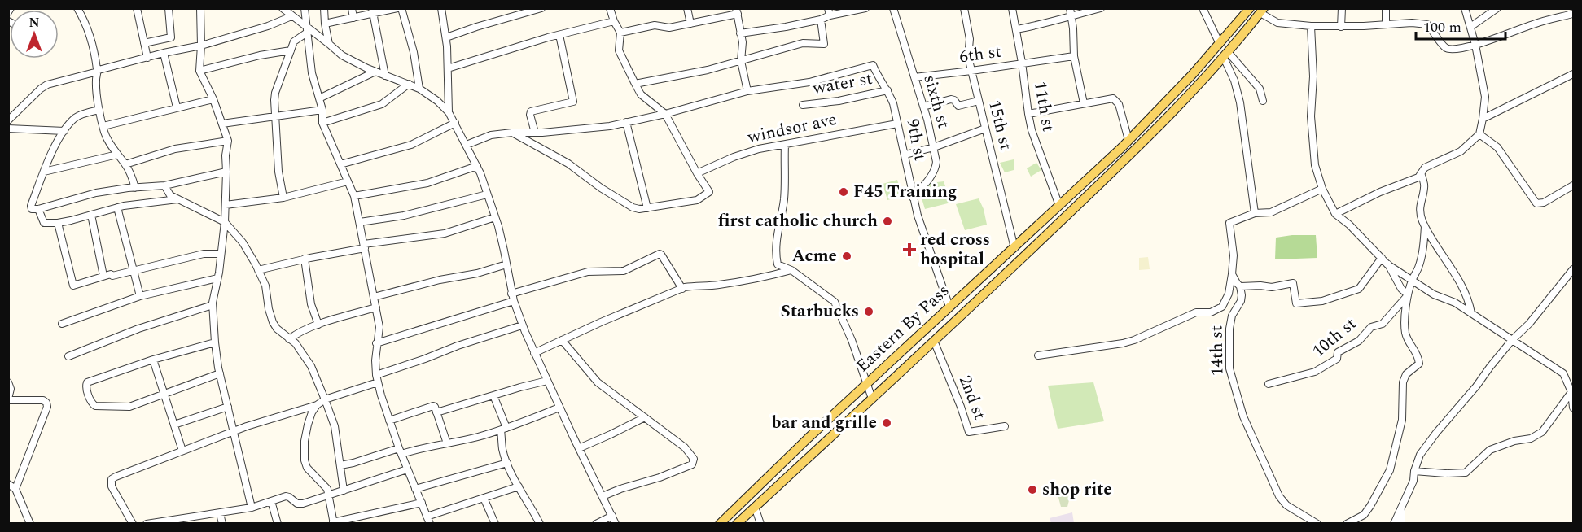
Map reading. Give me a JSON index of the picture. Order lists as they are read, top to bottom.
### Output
{
  "streets": {
    "main road": ["Eastern By Pass"],
    "street": [
      "6th st",
      "water st",
      "sixth st",
      "11th st",
      "15th st",
      "windsor ave",
      "9th st",
      "10th st",
      "14th st",
      "2nd st"
    ]
  },
  "crossings": [
    ["6th st", "sixth st"],
    ["6th st", "11th st"],
    ["6th st", "15th st"],
    ["water st", "9th st"],
    ["sixth st", "9th st"],
    ["11th st", "Eastern By Pass"],
    ["15th st", "Eastern By Pass"],
    ["windsor ave", "9th st"],
    ["9th st", "Eastern By Pass"],
    ["Eastern By Pass", "2nd st"]
  ],
  "places": {
    "other": [
      "F45 Training",
      "first catholic church",
      "Acme",
      "Starbucks",
      "bar and grille",
      "shop rite"
    ],
    "health": ["red cross hospital"]
  },
  "scale_bar": "100 m",
  "north": "top"
}
